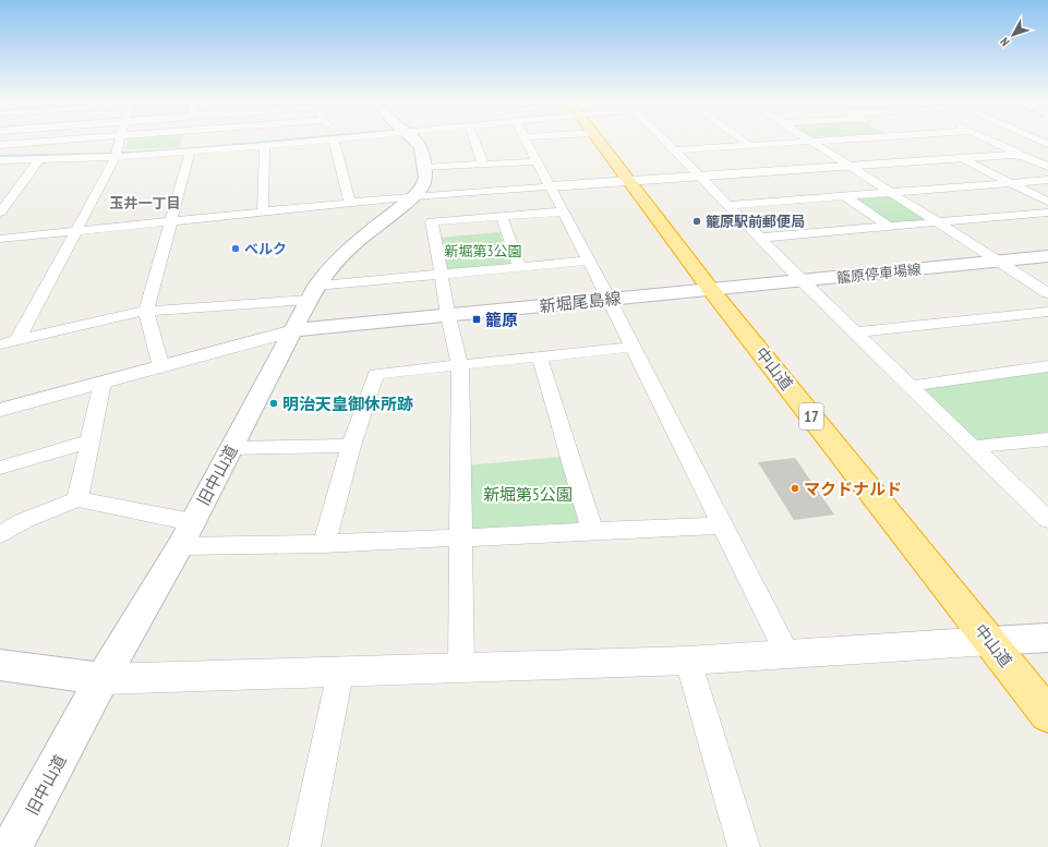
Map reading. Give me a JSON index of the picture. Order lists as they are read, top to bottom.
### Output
{
  "streets": {
    "highway": ["中山道", "17"],
    "main road": ["籠原停車場線", "新堀尾島線", "旧中山道"]
  },
  "crossings": [
    ["籠原停車場線", "新堀尾島線"],
    ["籠原停車場線", "中山道"],
    ["新堀尾島線", "中山道"],
    ["新堀尾島線", "旧中山道"]
  ],
  "districts": ["玉井一丁目"],
  "parks": ["新堀第3公園", "新堀第5公園"],
  "places": {
    "other": [
      "籠原駅前郵便局",
      "ベルク",
      "明治天皇御休所跡",
      "マクドナルド"
    ],
    "transit": ["籠原"]
  },
  "north": "bottom left"
}
